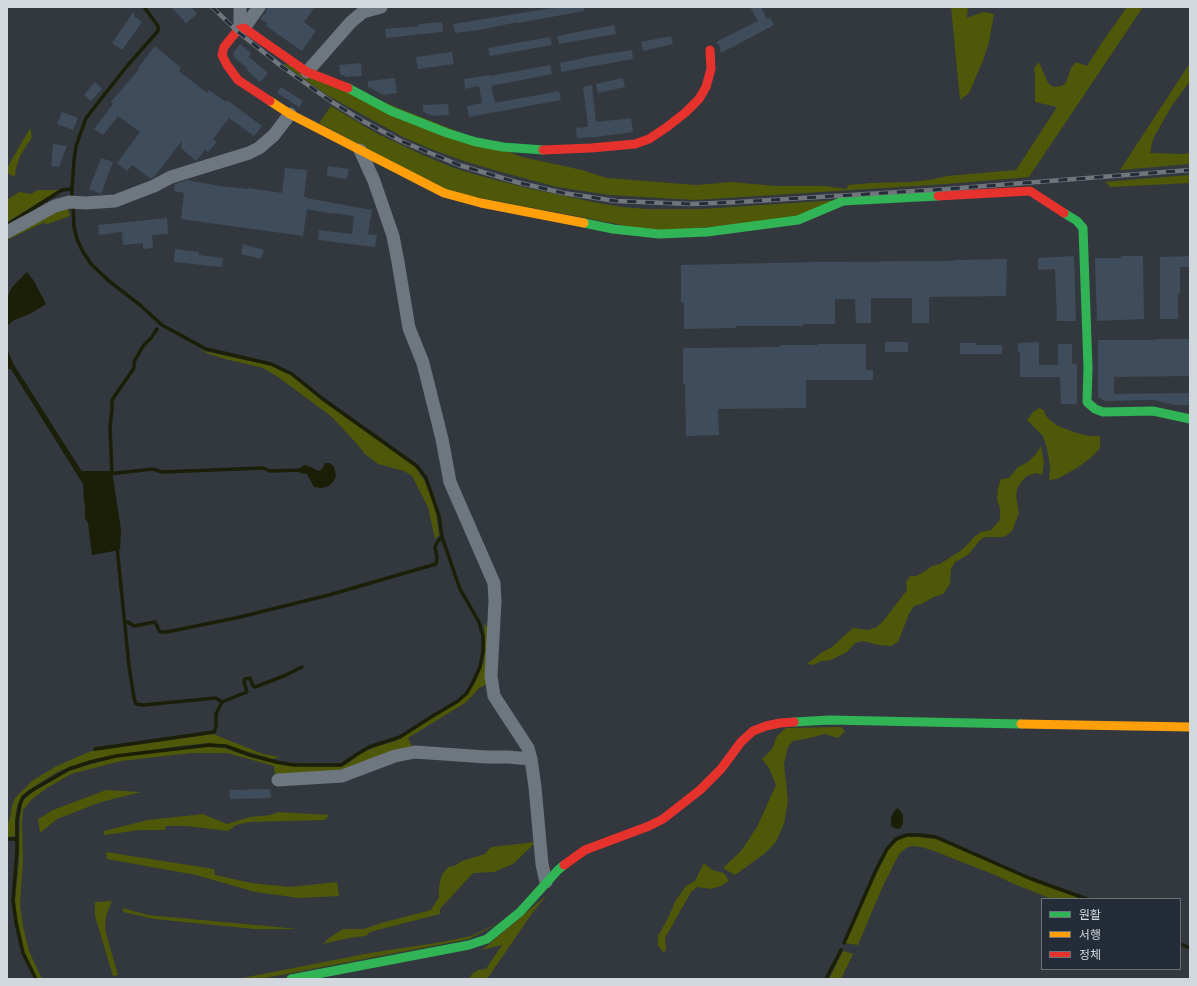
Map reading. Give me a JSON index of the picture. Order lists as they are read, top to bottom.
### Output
{
  "legend": ["원활", "서행", "정체"]
}
